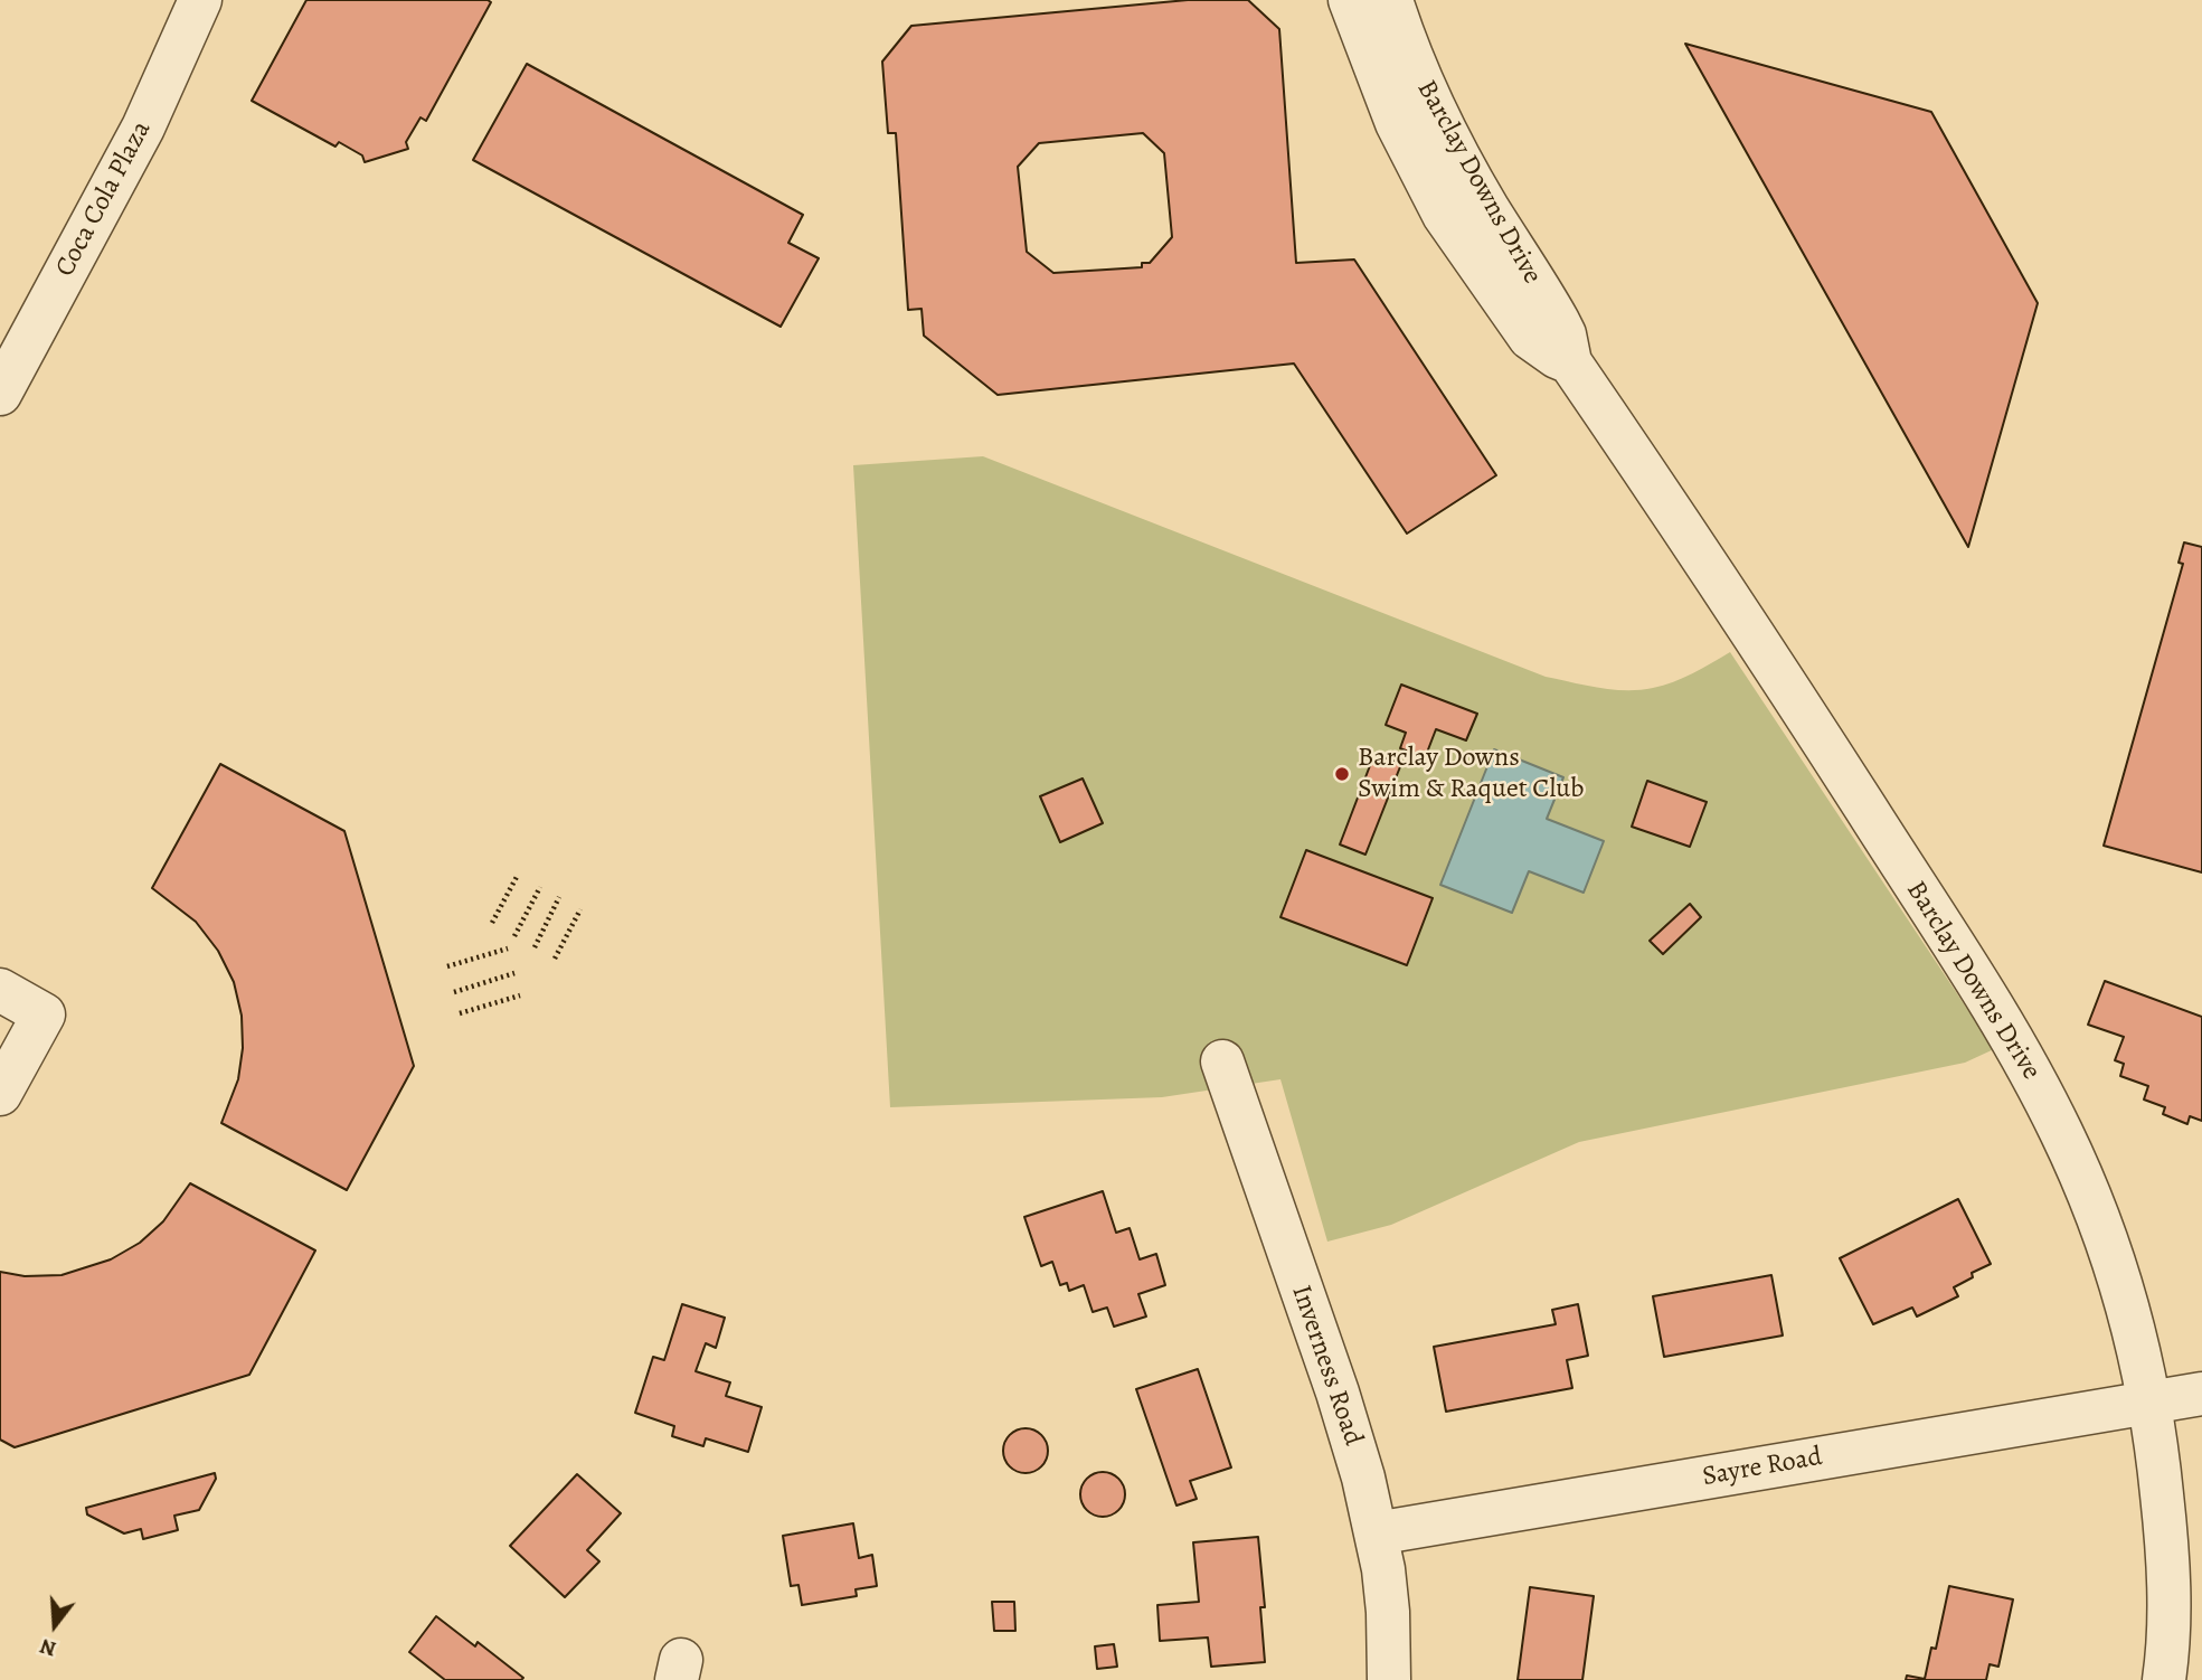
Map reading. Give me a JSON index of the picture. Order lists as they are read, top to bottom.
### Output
{
  "streets": {
    "street": [
      "Barclay Downs Drive",
      "Coca Cola Plaza",
      "Inverness Road",
      "Sayre Road"
    ]
  },
  "crossings": [
    ["Barclay Downs Drive", "Sayre Road"],
    ["Inverness Road", "Sayre Road"]
  ],
  "places": ["Barclay Downs Swim & Raquet Club"],
  "north": "bottom"
}
